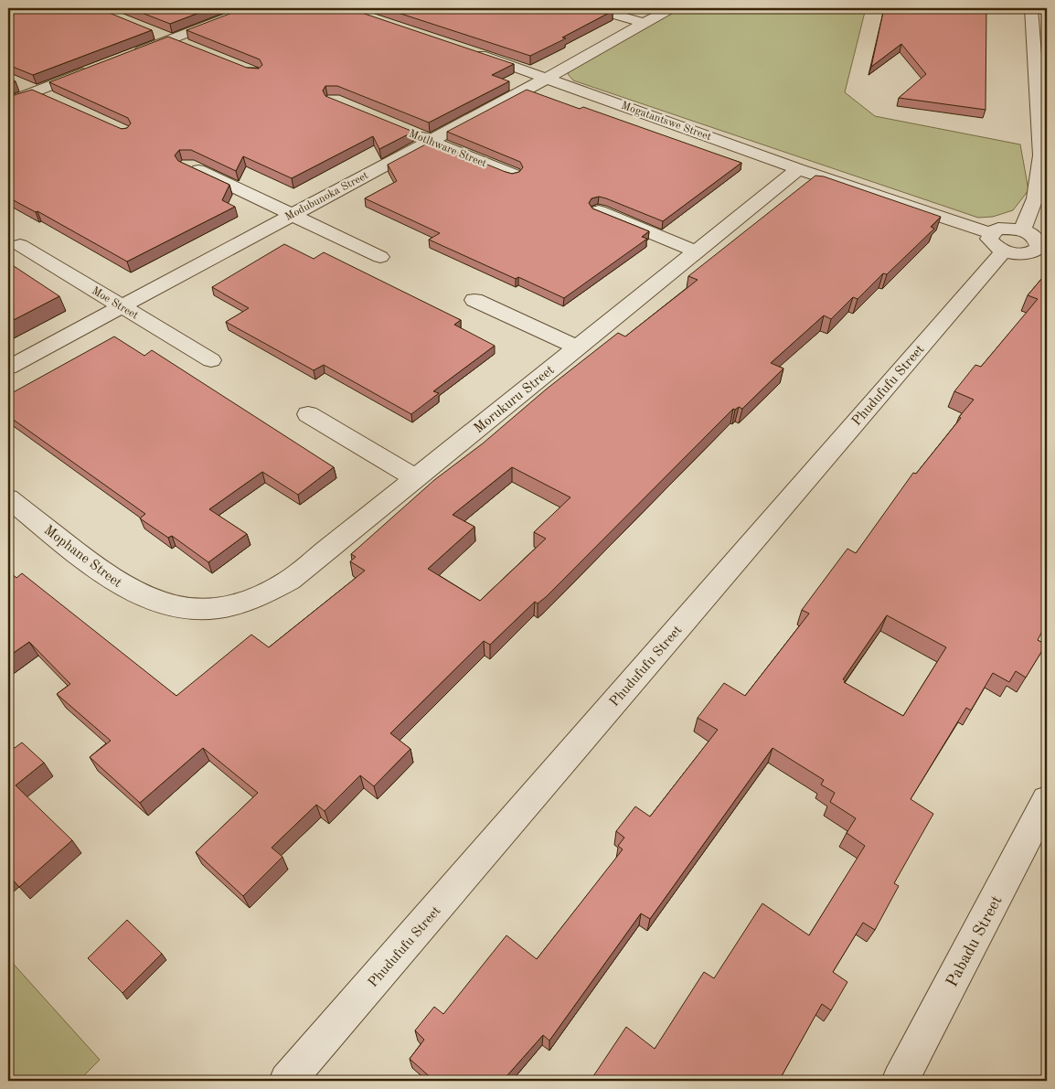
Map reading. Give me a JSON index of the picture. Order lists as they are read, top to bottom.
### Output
{
  "streets": {
    "street": [
      "Mogatantswe Street",
      "Motlhware Street",
      "Modubunoka Street",
      "Moe Street",
      "Phudufufu Street",
      "Morukuru Street",
      "Mophane Street",
      "Pabadu Street"
    ]
  },
  "crossings": [
    ["Mogatantswe Street", "Modubunoka Street"],
    ["Mogatantswe Street", "Phudufufu Street"],
    ["Mogatantswe Street", "Morukuru Street"],
    ["Motlhware Street", "Modubunoka Street"],
    ["Modubunoka Street", "Moe Street"],
    ["Morukuru Street", "Mophane Street"]
  ]
}
